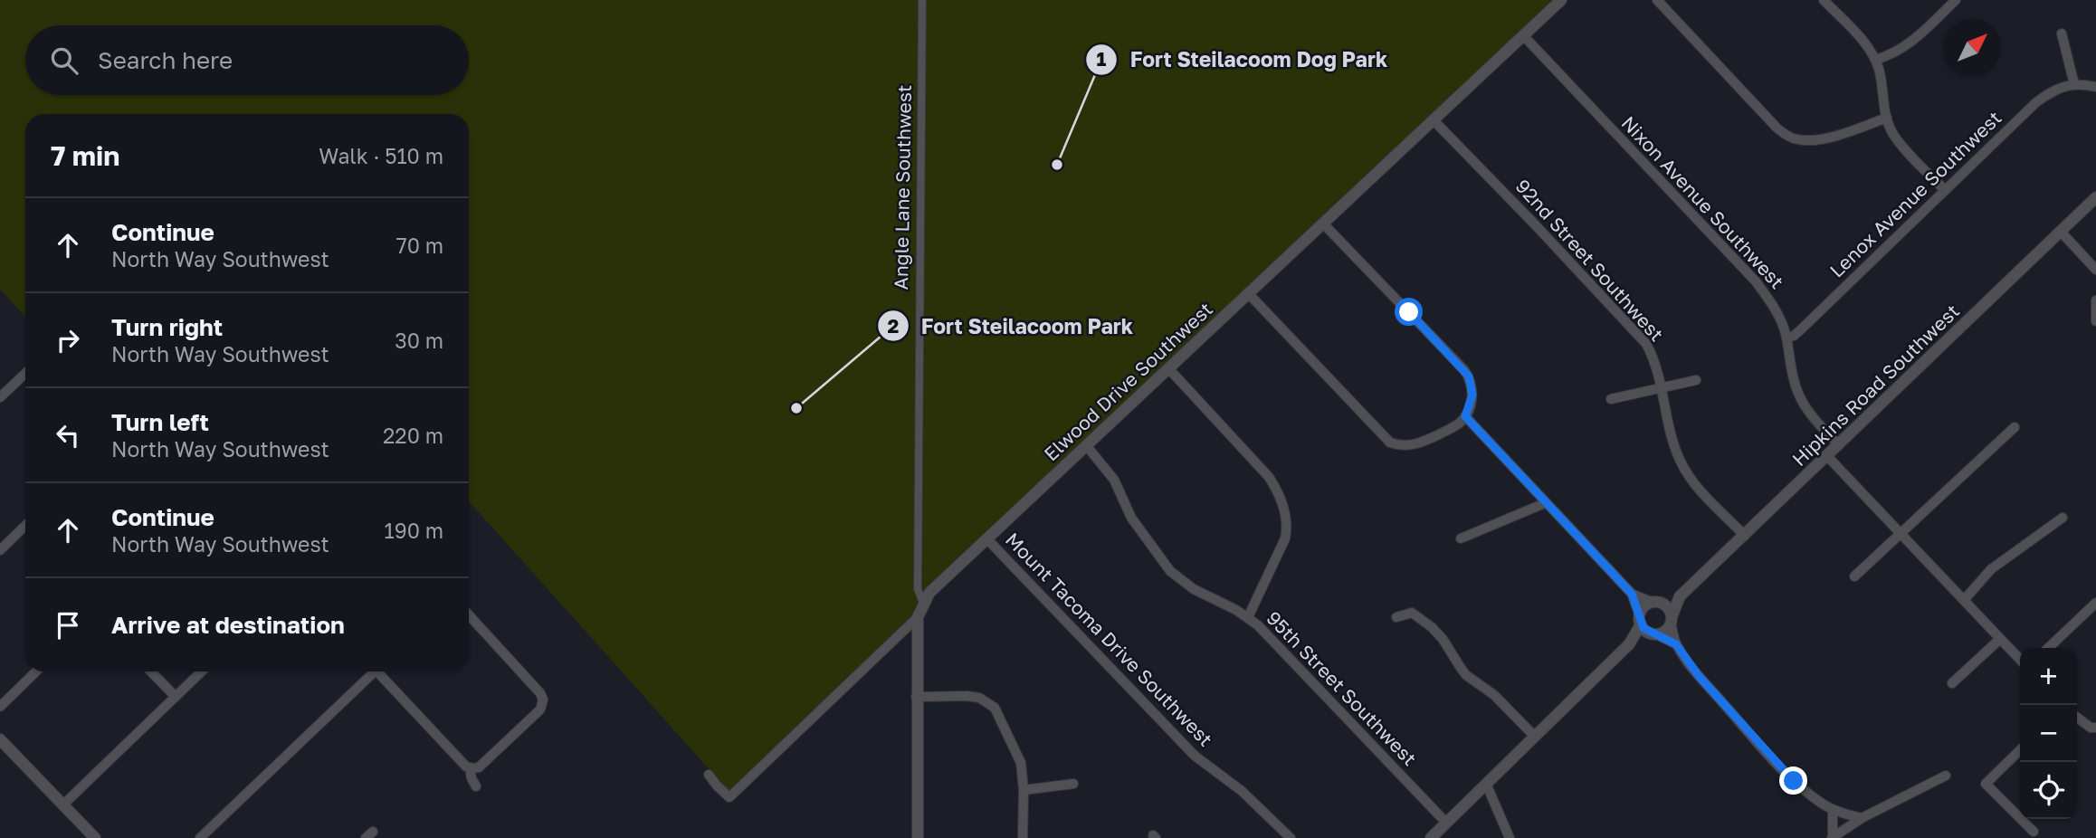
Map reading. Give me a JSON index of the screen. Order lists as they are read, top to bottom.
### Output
{
  "streets": {
    "street": [
      "Angle Lane Southwest",
      "Lenox Avenue Southwest",
      "Nixon Avenue Southwest",
      "92nd Street Southwest",
      "Elwood Drive Southwest",
      "Hipkins Road Southwest",
      "Mount Tacoma Drive Southwest",
      "95th Street Southwest"
    ]
  },
  "crossings": [
    ["Angle Lane Southwest", "Elwood Drive Southwest"],
    ["Lenox Avenue Southwest", "Nixon Avenue Southwest"],
    ["Nixon Avenue Southwest", "Elwood Drive Southwest"],
    ["Nixon Avenue Southwest", "Hipkins Road Southwest"],
    ["92nd Street Southwest", "Elwood Drive Southwest"],
    ["92nd Street Southwest", "Hipkins Road Southwest"],
    ["Elwood Drive Southwest", "Mount Tacoma Drive Southwest"],
    ["Elwood Drive Southwest", "95th Street Southwest"]
  ],
  "places": ["Fort Steilacoom Dog Park", "Fort Steilacoom Park"],
  "north": "top right",
  "page": {
    "search": "Search here",
    "heading": ["7 min", "Walk · 510 m"],
    "list": [
      ["Continue", "North Way Southwest", "70 m"],
      ["Turn right", "North Way Southwest", "30 m"],
      ["Turn left", "North Way Southwest", "220 m"],
      ["Continue", "North Way Southwest", "190 m"],
      "Arrive at destination"
    ],
    "map_buttons": ["+", "−"]
  }
}
